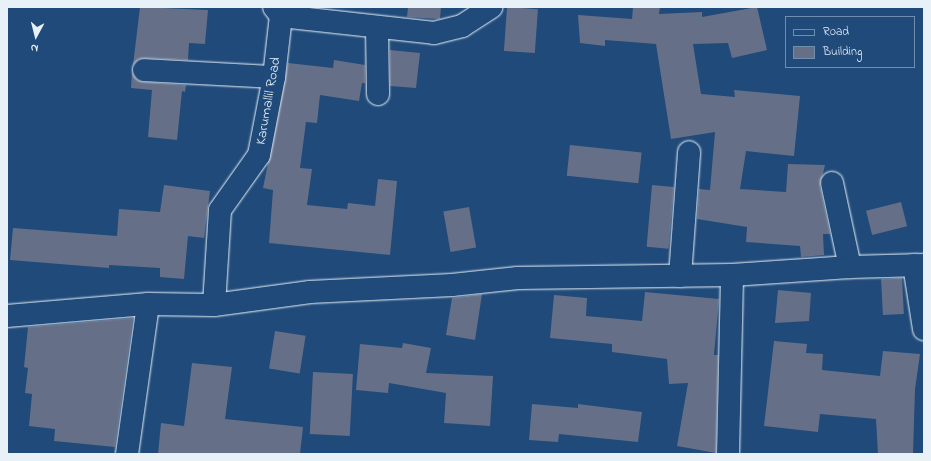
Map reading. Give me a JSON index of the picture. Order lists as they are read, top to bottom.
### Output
{
  "streets": {
    "street": ["Karumallil Road"]
  },
  "legend": ["Road", "Building"],
  "north": "bottom"
}
